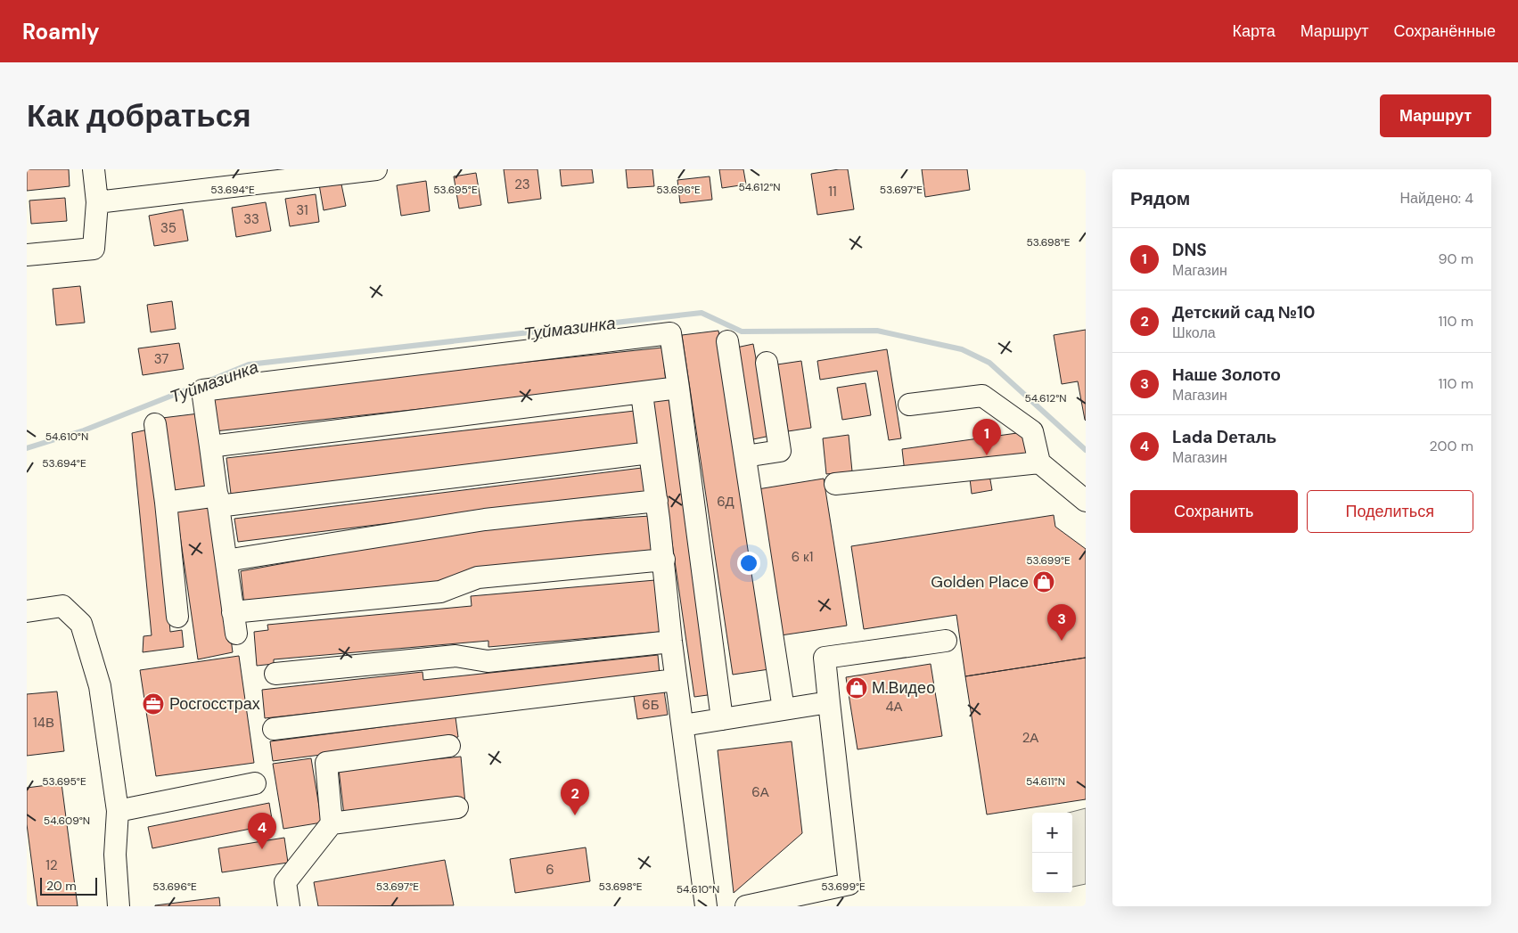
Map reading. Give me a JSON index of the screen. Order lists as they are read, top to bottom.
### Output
{
  "water": ["Туймазинка"],
  "places": {
    "shop": ["Golden Place", "М.Видео"],
    "office": ["Росгосстрах"]
  },
  "house_numbers": [
    "23",
    "11",
    "31",
    "33",
    "35",
    "37",
    "6Д",
    "6 к1",
    "6Б",
    "4А",
    "14В",
    "2А",
    "6А",
    "12",
    "6"
  ],
  "scale_bar": "20 m",
  "page": {
    "header": "Roamly",
    "nav": ["Карта", "Маршрут", "Сохранённые"],
    "buttons": [
      "Маршрут",
      ["Сохранить", "Поделиться"]
    ],
    "title": "Как добраться",
    "heading": ["Рядом", "Найдено: 4"],
    "list": [
      {
        "mark": "1",
        "name": "DNS",
        "note": "Магазин",
        "value": "90 m"
      },
      {
        "mark": "2",
        "name": "Детский сад №10",
        "note": "Школа",
        "value": "110 m"
      },
      {
        "mark": "3",
        "name": "Наше Золото",
        "note": "Магазин",
        "value": "110 m"
      },
      {
        "mark": "4",
        "name": "Lada Dеталь",
        "note": "Магазин",
        "value": "200 m"
      }
    ],
    "pins": [
      "1",
      "3",
      "2",
      "4"
    ],
    "map_buttons": ["+", "−"],
    "scale": "20 m"
  },
  "coordinates": [
    "54.612°N",
    "53.694°E",
    "53.695°E",
    "53.696°E",
    "53.697°E",
    "53.698°E",
    "54.610°N",
    "53.699°E",
    "54.611°N",
    "54.609°N"
  ]
}
